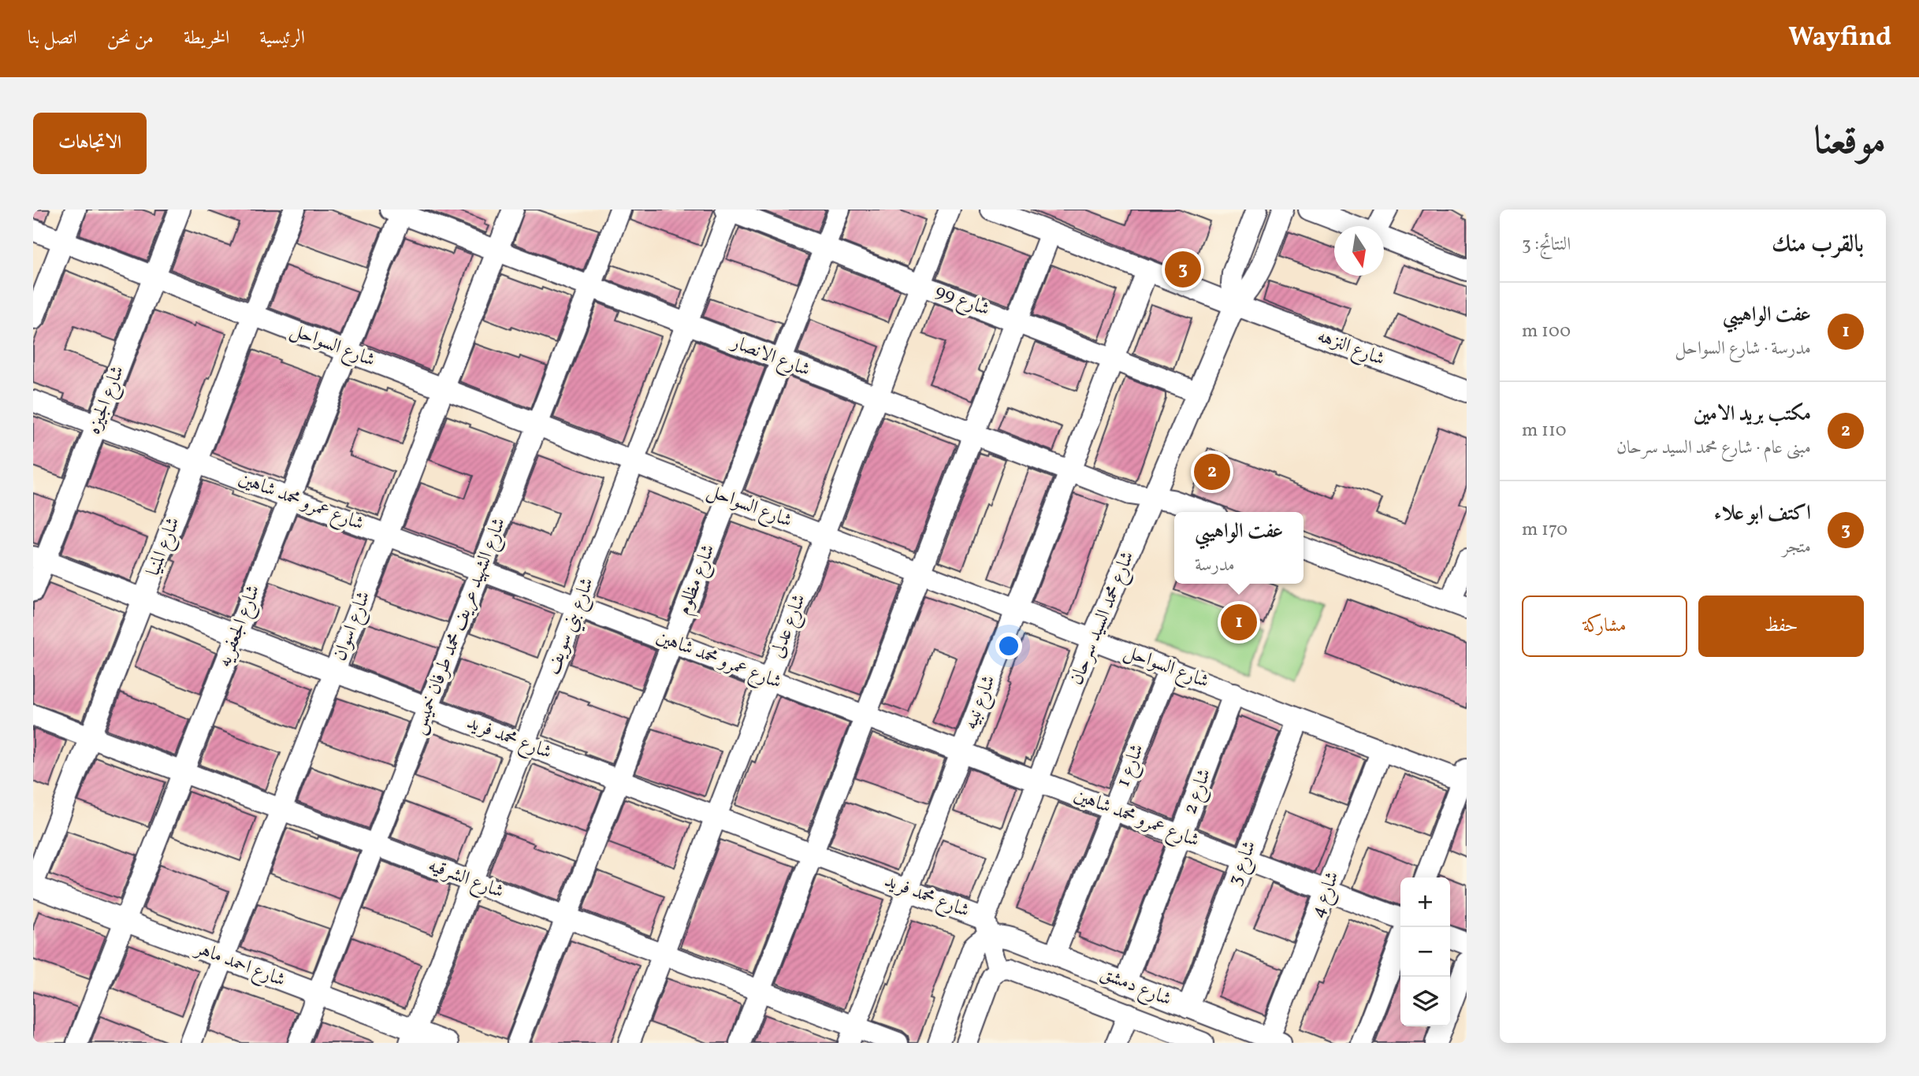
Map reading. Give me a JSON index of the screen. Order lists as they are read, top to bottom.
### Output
{
  "streets": {
    "street": [
      "شارع 99",
      "شارع السواحل",
      "شارع النزهه",
      "شارع الانصار",
      "شارع الجيزه",
      "شارع عمرو محمد شاهين",
      "شارع المنيا",
      "شارع مظلوم",
      "شارع محمد السيد سرحان",
      "شارع الجعفريه",
      "شارع اسوان",
      "شارع الشهيد عريف محمد طرفان خميس",
      "شارع بني سويف",
      "شارع عدلى",
      "شارع نبيه",
      "شارع محمد فريد",
      "شارع 1",
      "شارع 2",
      "شارع 3",
      "شارع الشرقيه",
      "شارع 4",
      "شارع احمد ماهر",
      "شارع دمشق"
    ]
  },
  "crossings": [
    ["شارع 99", "شارع مظلوم"],
    ["شارع 99", "شارع محمد السيد سرحان"],
    ["شارع 99", "شارع بني سويف"],
    ["شارع 99", "شارع عدلى"],
    ["شارع 99", "شارع نبيه"],
    ["شارع السواحل", "شارع الجيزه"],
    ["شارع السواحل", "شارع المنيا"],
    ["شارع السواحل", "شارع مظلوم"],
    ["شارع السواحل", "شارع محمد السيد سرحان"],
    ["شارع السواحل", "شارع الجعفريه"],
    ["شارع السواحل", "شارع اسوان"],
    ["شارع السواحل", "شارع الشهيد عريف محمد طرفان خميس"],
    ["شارع السواحل", "شارع بني سويف"],
    ["شارع السواحل", "شارع عدلى"],
    ["شارع السواحل", "شارع نبيه"],
    ["شارع السواحل", "شارع 1"],
    ["شارع السواحل", "شارع 2"],
    ["شارع السواحل", "شارع 3"],
    ["شارع السواحل", "شارع 4"],
    ["شارع النزهه", "شارع محمد السيد سرحان"],
    ["شارع النزهه", "شارع نبيه"],
    ["شارع الانصار", "شارع مظلوم"],
    ["شارع الانصار", "شارع محمد السيد سرحان"],
    ["شارع الانصار", "شارع الجعفريه"],
    ["شارع الانصار", "شارع اسوان"],
    ["شارع الانصار", "شارع الشهيد عريف محمد طرفان خميس"],
    ["شارع الانصار", "شارع بني سويف"],
    ["شارع الانصار", "شارع عدلى"],
    ["شارع الانصار", "شارع نبيه"],
    ["شارع الجيزه", "شارع عمرو محمد شاهين"],
    ["شارع الجيزه", "شارع محمد فريد"],
    ["شارع عمرو محمد شاهين", "شارع المنيا"],
    ["شارع عمرو محمد شاهين", "شارع مظلوم"],
    ["شارع عمرو محمد شاهين", "شارع محمد السيد سرحان"],
    ["شارع عمرو محمد شاهين", "شارع الجعفريه"],
    ["شارع عمرو محمد شاهين", "شارع اسوان"],
    ["شارع عمرو محمد شاهين", "شارع الشهيد عريف محمد طرفان خميس"],
    ["شارع عمرو محمد شاهين", "شارع بني سويف"],
    ["شارع عمرو محمد شاهين", "شارع عدلى"],
    ["شارع عمرو محمد شاهين", "شارع نبيه"],
    ["شارع عمرو محمد شاهين", "شارع 1"],
    ["شارع عمرو محمد شاهين", "شارع 2"],
    ["شارع عمرو محمد شاهين", "شارع 3"],
    ["شارع عمرو محمد شاهين", "شارع 4"],
    ["شارع المنيا", "شارع محمد فريد"],
    ["شارع المنيا", "شارع الشرقيه"],
    ["شارع المنيا", "شارع احمد ماهر"],
    ["شارع مظلوم", "شارع محمد فريد"],
    ["شارع مظلوم", "شارع الشرقيه"],
    ["شارع محمد السيد سرحان", "شارع محمد فريد"],
    ["شارع محمد السيد سرحان", "شارع دمشق"],
    ["شارع الجعفريه", "شارع محمد فريد"],
    ["شارع الجعفريه", "شارع الشرقيه"],
    ["شارع الجعفريه", "شارع احمد ماهر"],
    ["شارع اسوان", "شارع محمد فريد"],
    ["شارع اسوان", "شارع الشرقيه"],
    ["شارع اسوان", "شارع احمد ماهر"],
    ["شارع الشهيد عريف محمد طرفان خميس", "شارع محمد فريد"],
    ["شارع الشهيد عريف محمد طرفان خميس", "شارع الشرقيه"],
    ["شارع الشهيد عريف محمد طرفان خميس", "شارع احمد ماهر"],
    ["شارع بني سويف", "شارع محمد فريد"],
    ["شارع بني سويف", "شارع الشرقيه"],
    ["شارع بني سويف", "شارع احمد ماهر"],
    ["شارع عدلى", "شارع محمد فريد"],
    ["شارع عدلى", "شارع الشرقيه"],
    ["شارع نبيه", "شارع محمد فريد"],
    ["شارع نبيه", "شارع الشرقيه"],
    ["شارع محمد فريد", "شارع دمشق"],
    ["شارع 1", "شارع دمشق"],
    ["شارع 2", "شارع دمشق"],
    ["شارع 3", "شارع دمشق"],
    ["شارع 4", "شارع دمشق"]
  ],
  "north": "bottom",
  "page": {
    "header": "Wayfind",
    "nav": [
      "الرئيسية",
      "الخريطة",
      "من نحن",
      "اتصل بنا"
    ],
    "title": "موقعنا",
    "buttons": [
      "الاتجاهات",
      ["حفظ", "مشاركة"]
    ],
    "heading": ["بالقرب منك", "النتائج: 3"],
    "pins": ["3", "2", "1"],
    "list": [
      {
        "mark": "1",
        "name": "عفت الواهيبي",
        "note": "مدرسة · شارع السواحل",
        "value": "100 m"
      },
      {
        "mark": "2",
        "name": "مكتب بريد الامين",
        "note": "مبنى عام · شارع محمد السيد سرحان",
        "value": "110 m"
      },
      {
        "mark": "3",
        "name": "اكتف ابو علاء",
        "note": "متجر",
        "value": "170 m"
      }
    ],
    "popup": ["عفت الواهيبي", "مدرسة"],
    "map_buttons": ["+", "−"]
  }
}
